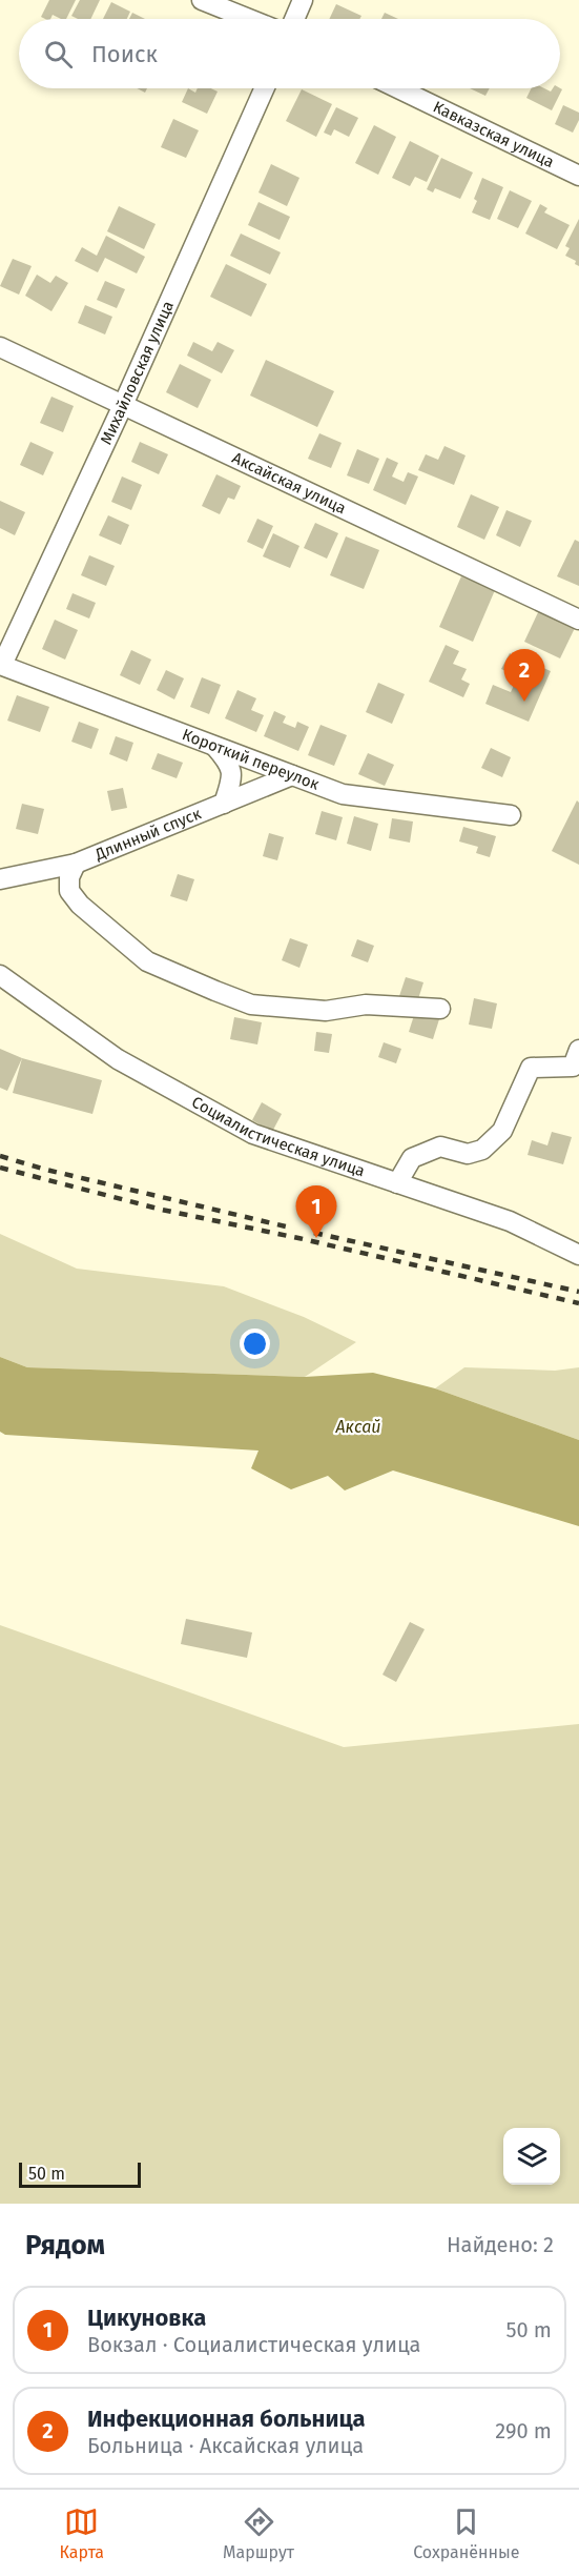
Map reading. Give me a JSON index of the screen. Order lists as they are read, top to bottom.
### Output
{
  "streets": {
    "street": [
      "Кавказская улица",
      "Михайловская улица",
      "Аксайская улица",
      "Короткий переулок",
      "Длинный спуск",
      "Социалистическая улица"
    ]
  },
  "crossings": [
    ["Михайловская улица", "Аксайская улица"],
    ["Михайловская улица", "Короткий переулок"],
    ["Короткий переулок", "Длинный спуск"]
  ],
  "water": ["Аксай"],
  "scale_bar": "50 m",
  "page": {
    "search": "Поиск",
    "pins": ["2", "1"],
    "scale": "50 m",
    "heading": ["Рядом", "Найдено: 2"],
    "list": [
      {
        "mark": "1",
        "name": "Цикуновка",
        "note": "Вокзал · Социалистическая улица",
        "value": "50 m"
      },
      {
        "mark": "2",
        "name": "Инфекционная больница",
        "note": "Больница · Аксайская улица",
        "value": "290 m"
      }
    ],
    "nav": ["Карта", "Маршрут", "Сохранённые"]
  }
}
